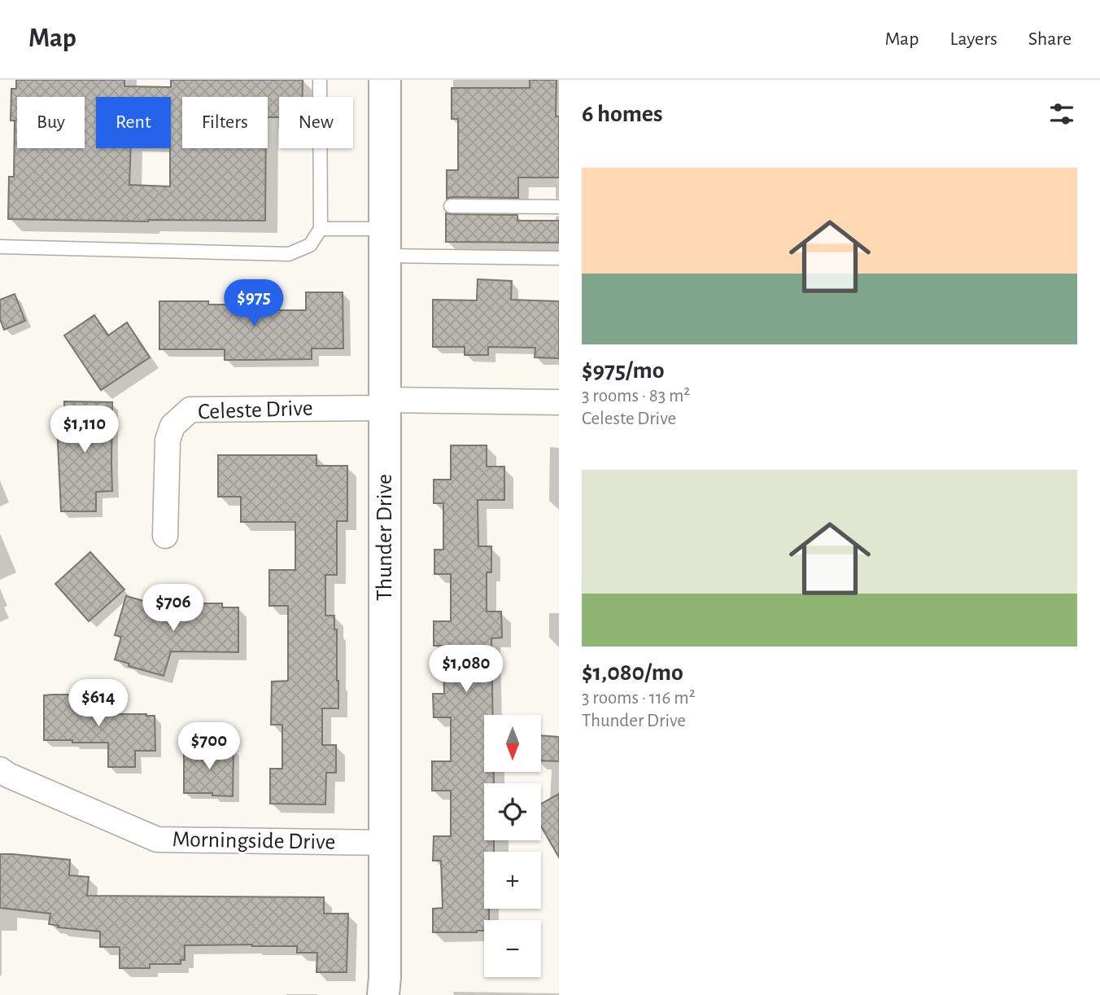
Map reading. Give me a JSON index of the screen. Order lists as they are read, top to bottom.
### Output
{
  "streets": {
    "street": ["Celeste Drive", "Thunder Drive", "Morningside Drive"]
  },
  "crossings": [
    ["Celeste Drive", "Thunder Drive"],
    ["Thunder Drive", "Morningside Drive"]
  ],
  "north": "bottom",
  "page": {
    "header": "Map",
    "nav": ["Map", "Layers", "Share"],
    "heading": "6 homes",
    "chip": [
      "Buy",
      "Rent",
      "Filters",
      "New"
    ],
    "list": [
      {
        "name": "$975/mo",
        "note": "3 rooms · 83 m² · Celeste Drive"
      },
      {
        "name": "$1,080/mo",
        "note": "3 rooms · 116 m² · Thunder Drive"
      }
    ],
    "price": [
      "$975",
      "$1,110",
      "$706",
      "$1,080",
      "$614",
      "$700"
    ],
    "map_buttons": ["+", "−"]
  }
}
